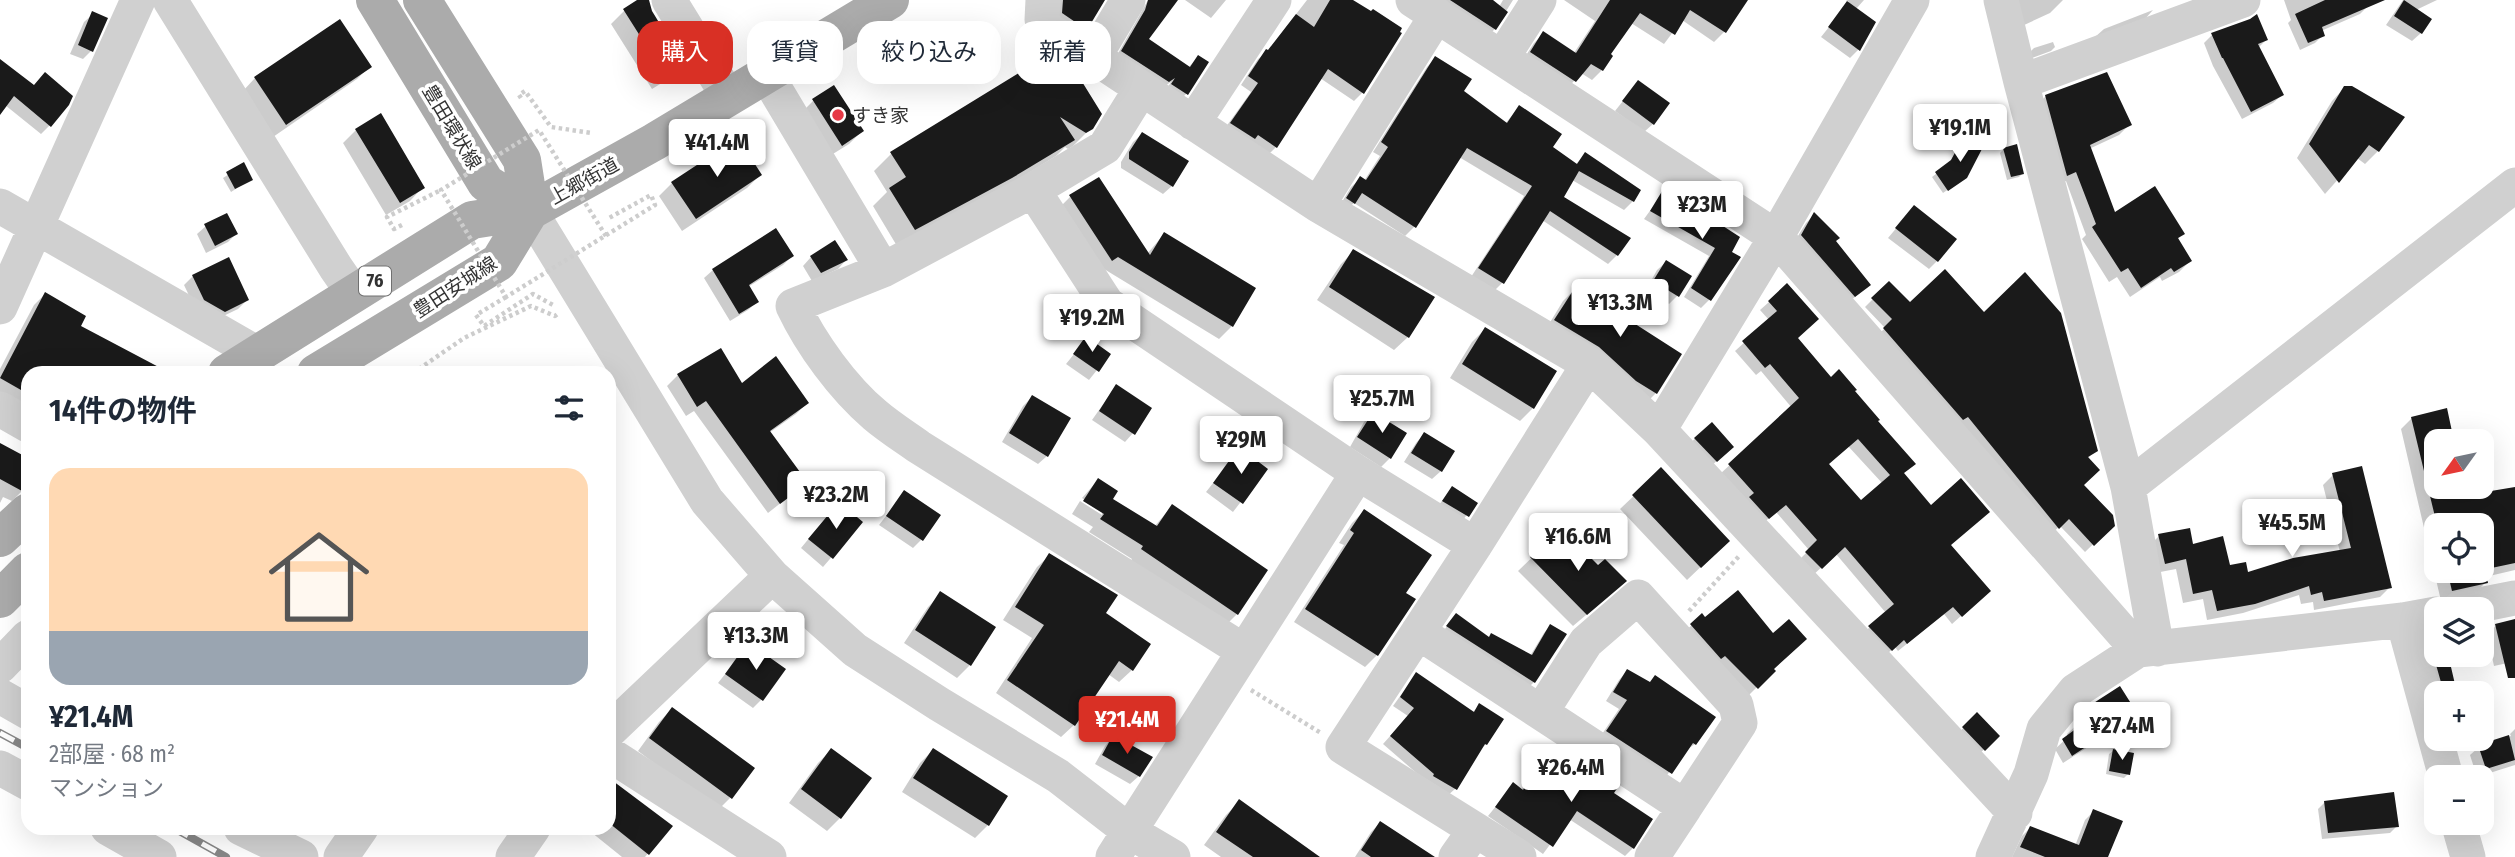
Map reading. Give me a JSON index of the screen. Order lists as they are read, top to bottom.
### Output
{
  "streets": {
    "main road": [
      "豊田環状線",
      "上郷街道",
      "76",
      "豊田安城線"
    ]
  },
  "crossings": [
    ["豊田環状線", "上郷街道"],
    ["豊田環状線", "76"],
    ["豊田環状線", "豊田安城線"],
    ["上郷街道", "76"],
    ["上郷街道", "豊田安城線"],
    ["76", "豊田安城線"]
  ],
  "places": ["すき家"],
  "north": "bottom left",
  "page": {
    "chip": [
      "購入",
      "賃貸",
      "絞り込み",
      "新着"
    ],
    "price": [
      "¥19.1M",
      "¥41.4M",
      "¥23M",
      "¥13.3M",
      "¥19.2M",
      "¥25.7M",
      "¥29M",
      "¥23.2M",
      "¥45.5M",
      "¥16.6M",
      "¥13.3M",
      "¥21.4M",
      "¥27.4M",
      "¥26.4M"
    ],
    "heading": "14件の物件",
    "map_buttons": ["+", "−"],
    "list": [
      {
        "name": "¥21.4M",
        "note": "2部屋 · 68 m² · マンション"
      }
    ]
  }
}
